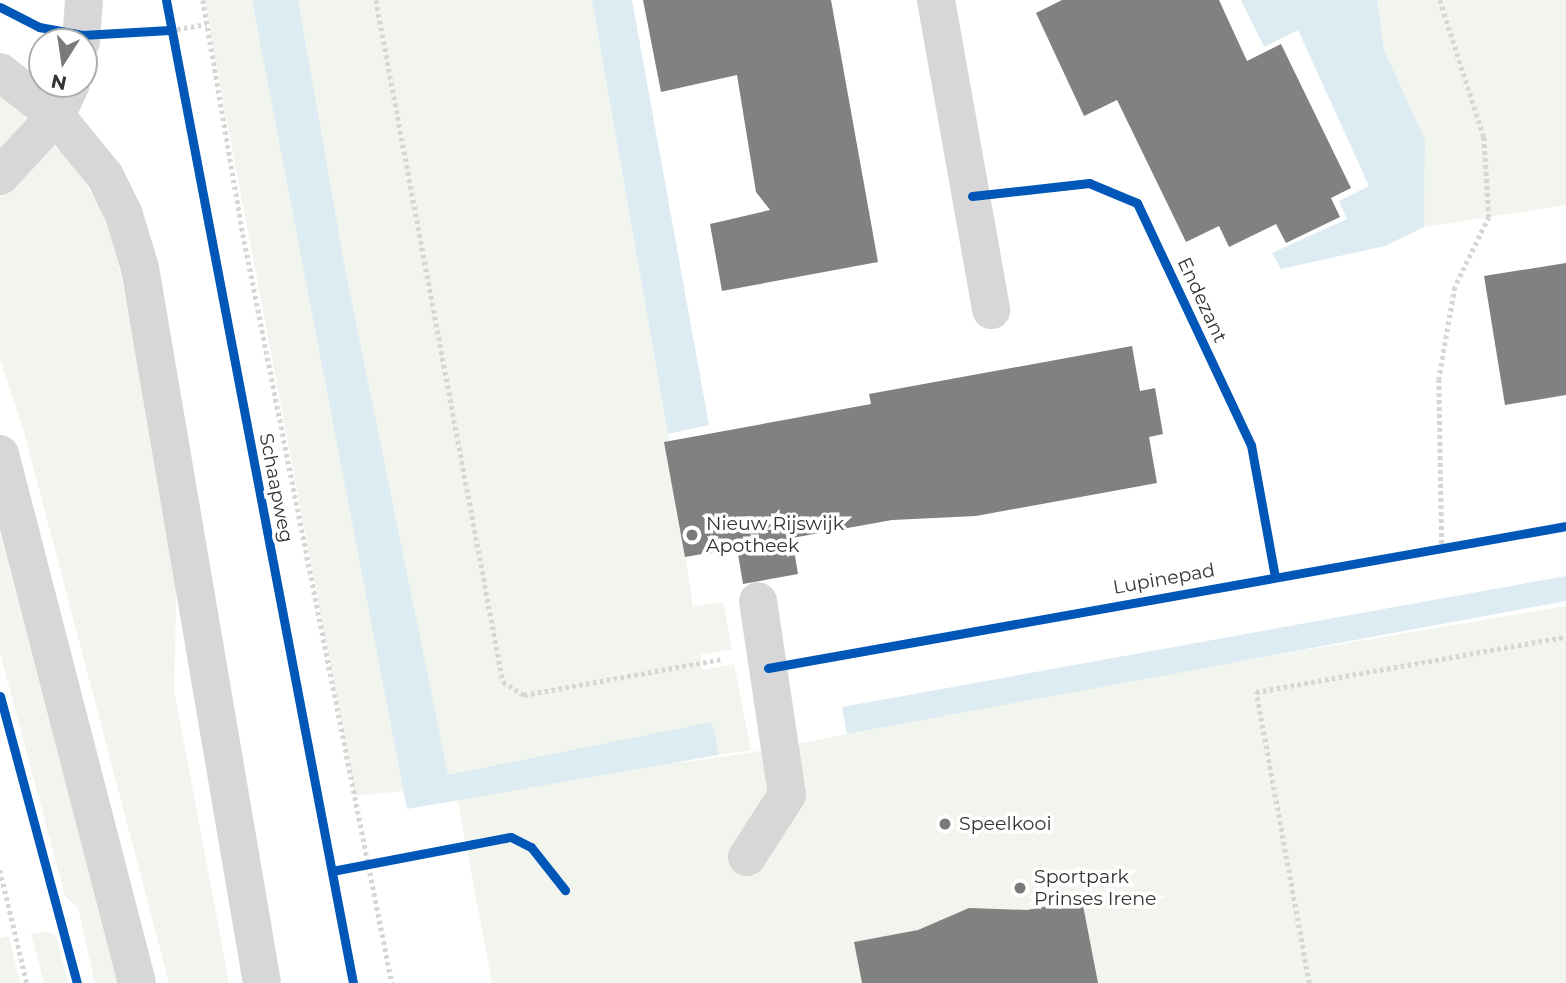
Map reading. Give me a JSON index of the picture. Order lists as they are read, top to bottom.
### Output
{
  "streets": {
    "cycle path": ["Endezant", "Schaapweg", "Lupinepad"]
  },
  "places": ["Nieuw Rijswijk Apotheek", "Speelkooi", "Sportpark Prinses Irene"],
  "north": "bottom"
}
